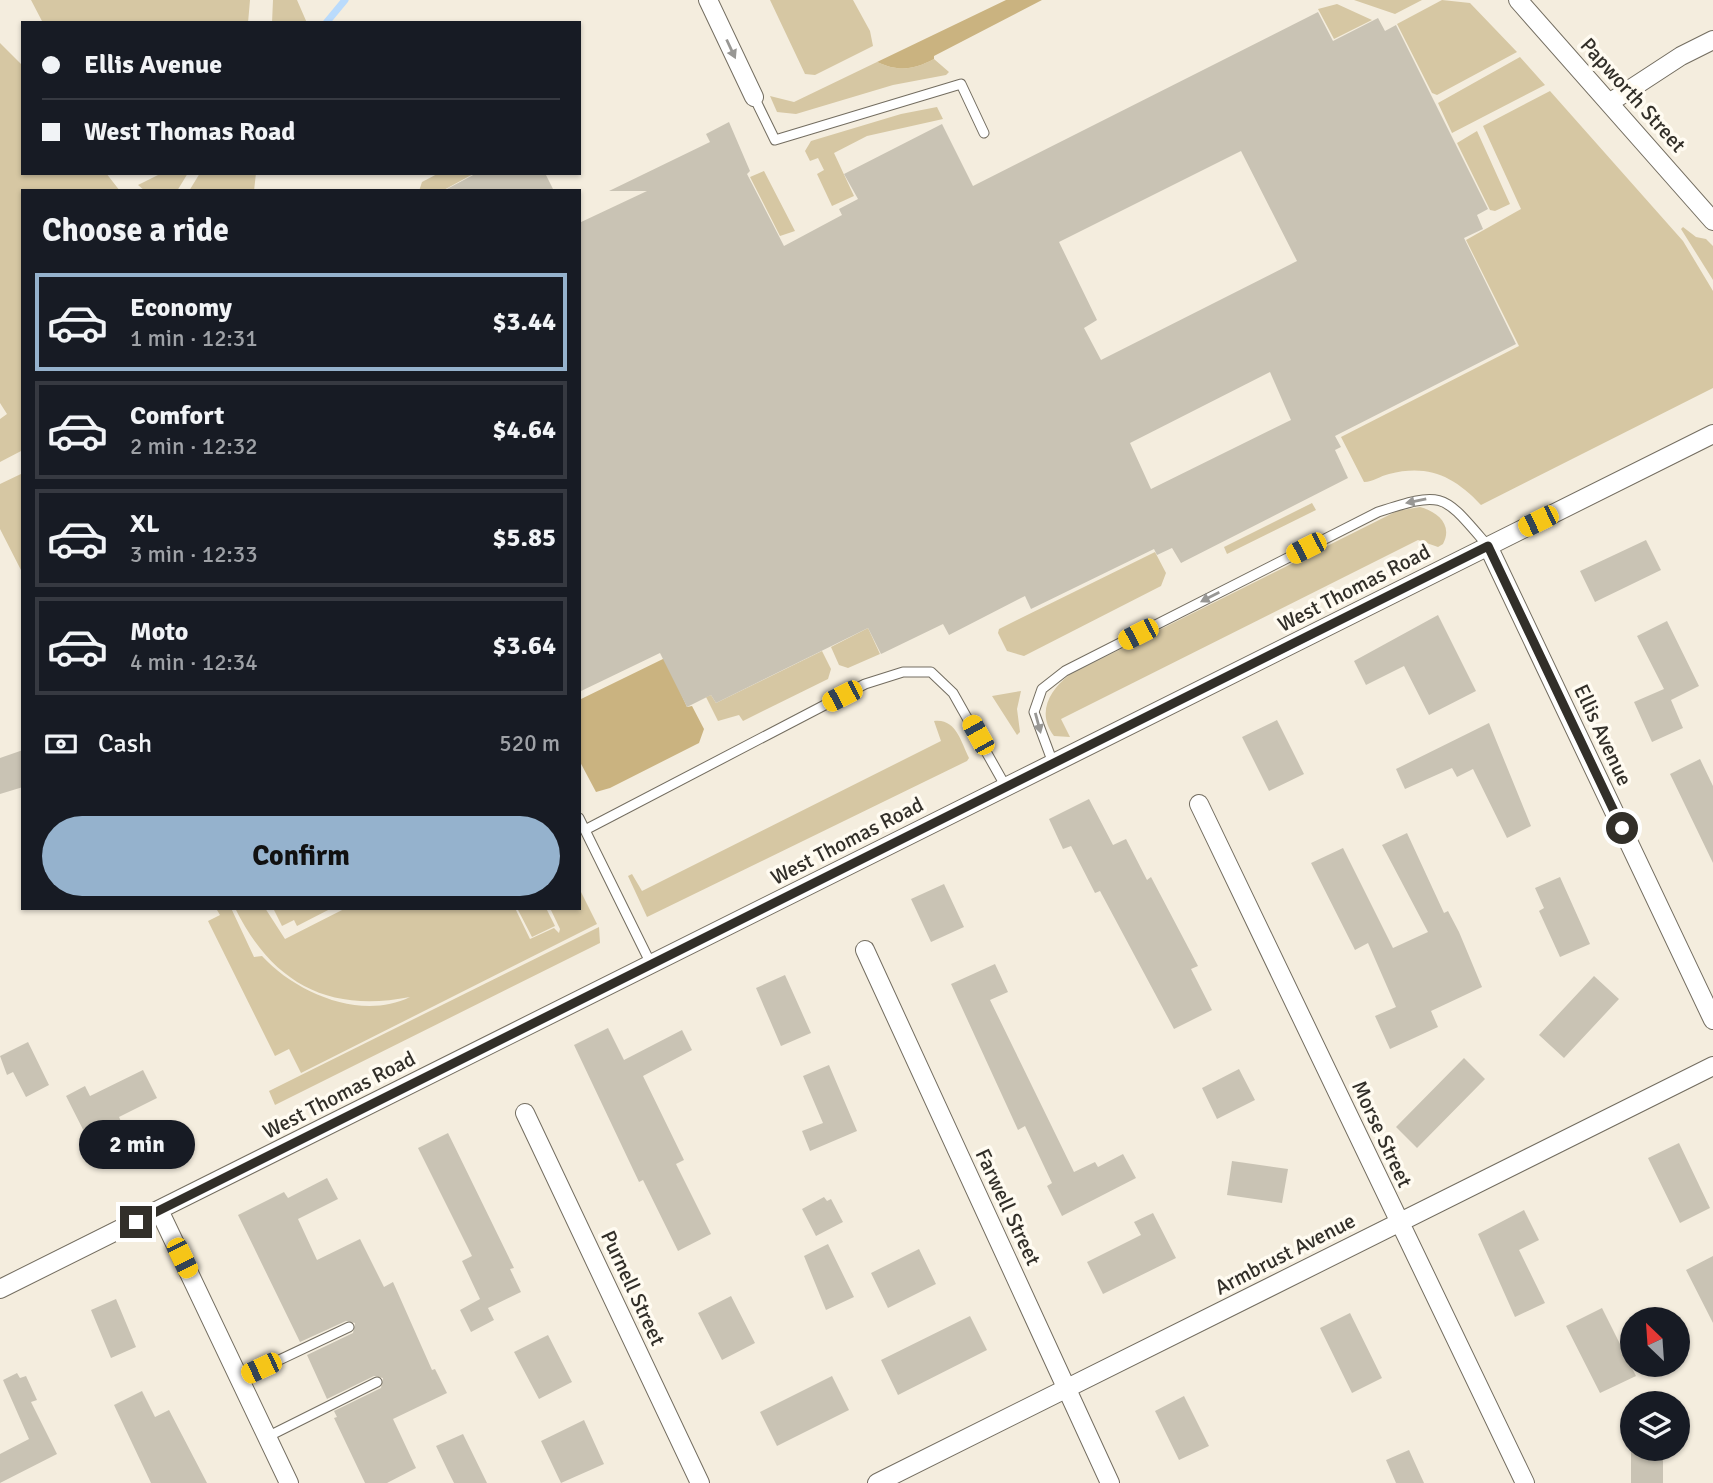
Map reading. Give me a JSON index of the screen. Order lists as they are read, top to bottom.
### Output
{
  "streets": {
    "street": [
      "Papworth Street",
      "West Thomas Road",
      "Ellis Avenue",
      "Morse Street",
      "Farwell Street",
      "Armbrust Avenue",
      "Purnell Street"
    ]
  },
  "crossings": [
    ["West Thomas Road", "Ellis Avenue"],
    ["Morse Street", "Armbrust Avenue"],
    ["Farwell Street", "Armbrust Avenue"]
  ],
  "north": "top left",
  "page": {
    "banner": ["Ellis Avenue", "West Thomas Road"],
    "heading": "Choose a ride",
    "list": [
      {
        "name": "Economy",
        "note": "1 min · 12:31",
        "value": "$3.44"
      },
      {
        "name": "Comfort",
        "note": "2 min · 12:32",
        "value": "$4.64"
      },
      {
        "name": "XL",
        "note": "3 min · 12:33",
        "value": "$5.85"
      },
      {
        "name": "Moto",
        "note": "4 min · 12:34",
        "value": "$3.64"
      }
    ],
    "pay": ["Cash", "520 m"],
    "buttons": "Confirm",
    "bubble": "2 min"
  }
}
